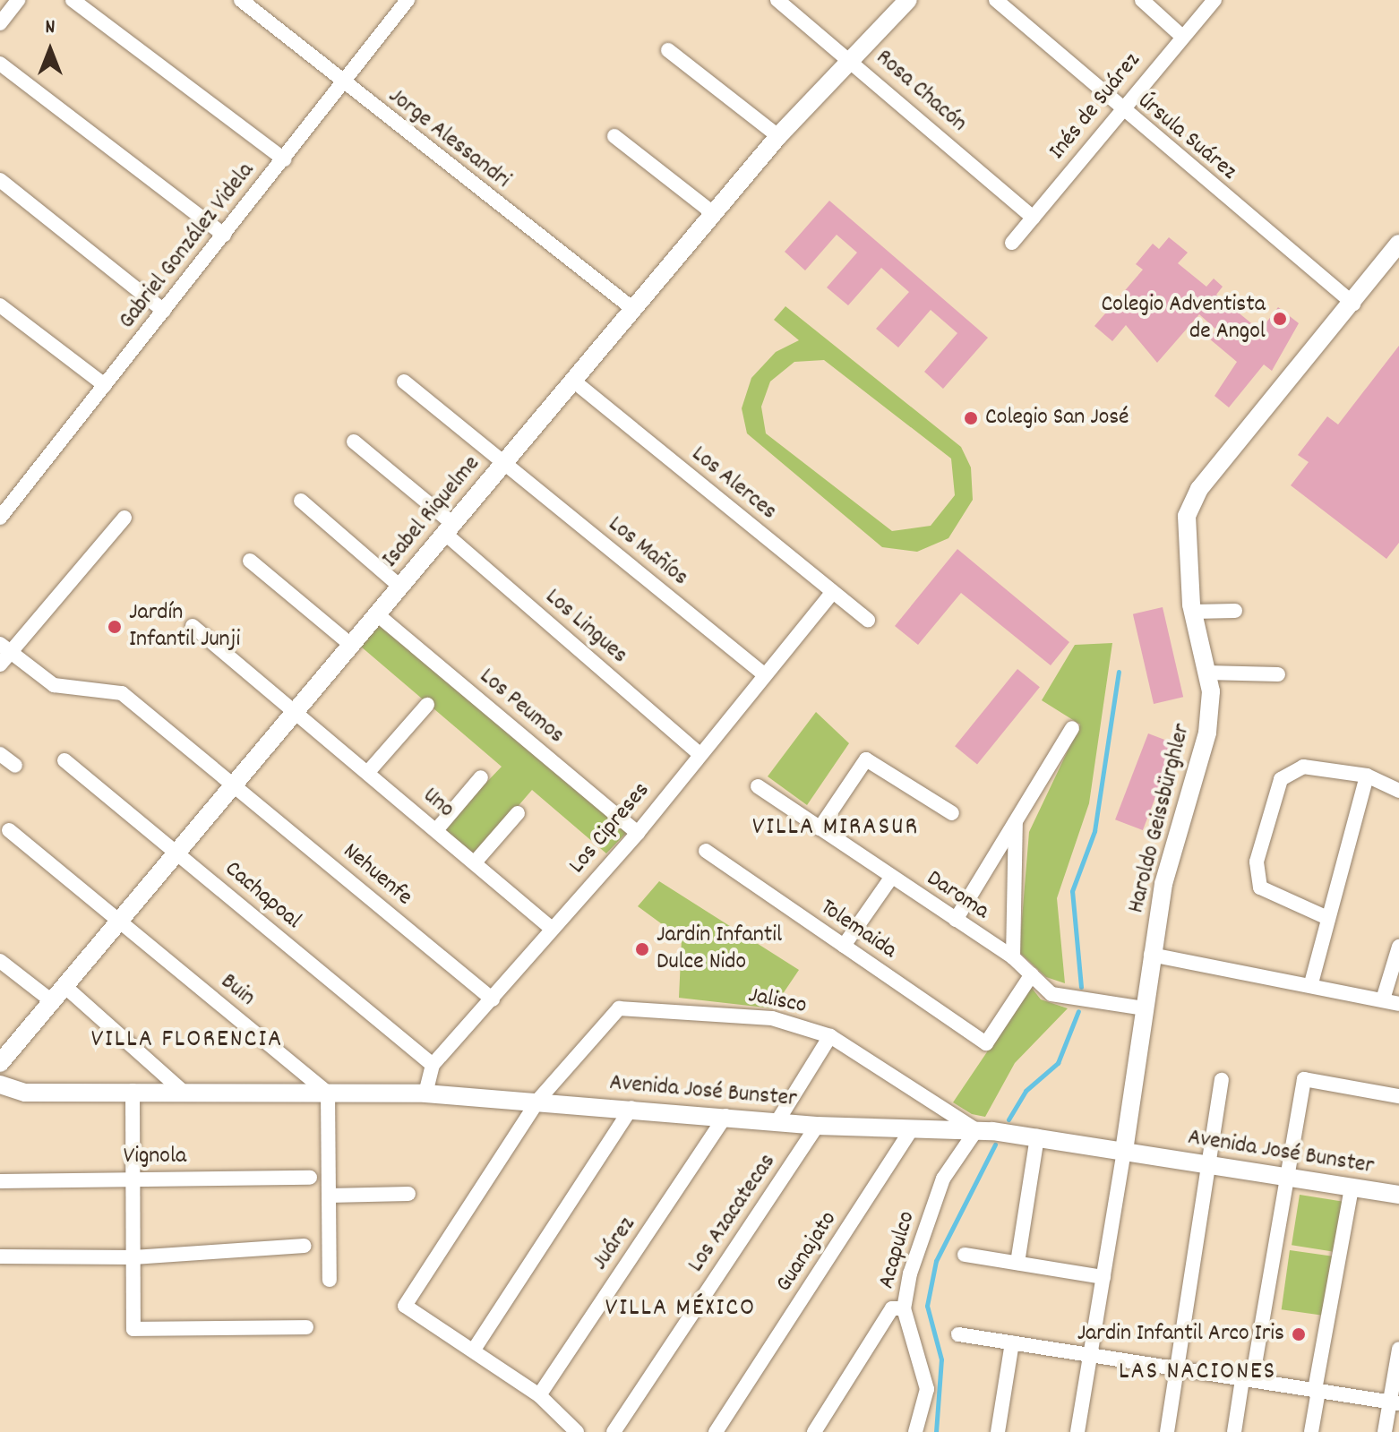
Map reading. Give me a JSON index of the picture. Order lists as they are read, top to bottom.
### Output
{
  "streets": {
    "street": [
      "Rosa Chacón",
      "Inés de Suárez",
      "Úrsula Suárez",
      "Jorge Alessandri",
      "Gabriel González Videla",
      "Los Alerces",
      "Isabel Riquelme",
      "Los Mañíos",
      "Los Lingues",
      "Los Peumos",
      "Uno",
      "Haroldo Geissbürghler",
      "Los Cipreses",
      "Nehuenfe",
      "Cachapoal",
      "Daroma",
      "Tolemaida",
      "Buin",
      "Jalisco",
      "Avenida José Bunster",
      "Vignola",
      "Los Azacatecas",
      "Juárez",
      "Acapulco",
      "Guanajato"
    ]
  },
  "crossings": [
    ["Rosa Chacón", "Inés de Suárez"],
    ["Rosa Chacón", "Isabel Riquelme"],
    ["Inés de Suárez", "Úrsula Suárez"],
    ["Úrsula Suárez", "Haroldo Geissbürghler"],
    ["Jorge Alessandri", "Gabriel González Videla"],
    ["Jorge Alessandri", "Isabel Riquelme"],
    ["Los Alerces", "Isabel Riquelme"],
    ["Los Alerces", "Los Cipreses"],
    ["Isabel Riquelme", "Los Mañíos"],
    ["Isabel Riquelme", "Los Lingues"],
    ["Isabel Riquelme", "Los Peumos"],
    ["Isabel Riquelme", "Uno"],
    ["Isabel Riquelme", "Nehuenfe"],
    ["Isabel Riquelme", "Cachapoal"],
    ["Isabel Riquelme", "Buin"],
    ["Los Mañíos", "Los Cipreses"],
    ["Los Lingues", "Los Cipreses"],
    ["Los Peumos", "Los Cipreses"],
    ["Uno", "Los Cipreses"],
    ["Haroldo Geissbürghler", "Daroma"],
    ["Haroldo Geissbürghler", "Avenida José Bunster"],
    ["Los Cipreses", "Nehuenfe"],
    ["Los Cipreses", "Cachapoal"],
    ["Los Cipreses", "Avenida José Bunster"],
    ["Daroma", "Tolemaida"],
    ["Buin", "Avenida José Bunster"],
    ["Jalisco", "Avenida José Bunster"],
    ["Jalisco", "Acapulco"],
    ["Avenida José Bunster", "Los Azacatecas"],
    ["Avenida José Bunster", "Juárez"],
    ["Avenida José Bunster", "Acapulco"],
    ["Avenida José Bunster", "Guanajato"]
  ],
  "districts": [
    "VILLA MIRASUR",
    "VILLA FLORENCIA",
    "VILLA MÉXICO",
    "LAS NACIONES"
  ],
  "places": [
    "Colegio Adventista de Angol",
    "Colegio San José",
    "Jardín Infantil Junji",
    "Jardin Infantil Dulce Nido",
    "Jardin Infantil Arco Iris"
  ],
  "north": "top"
}
